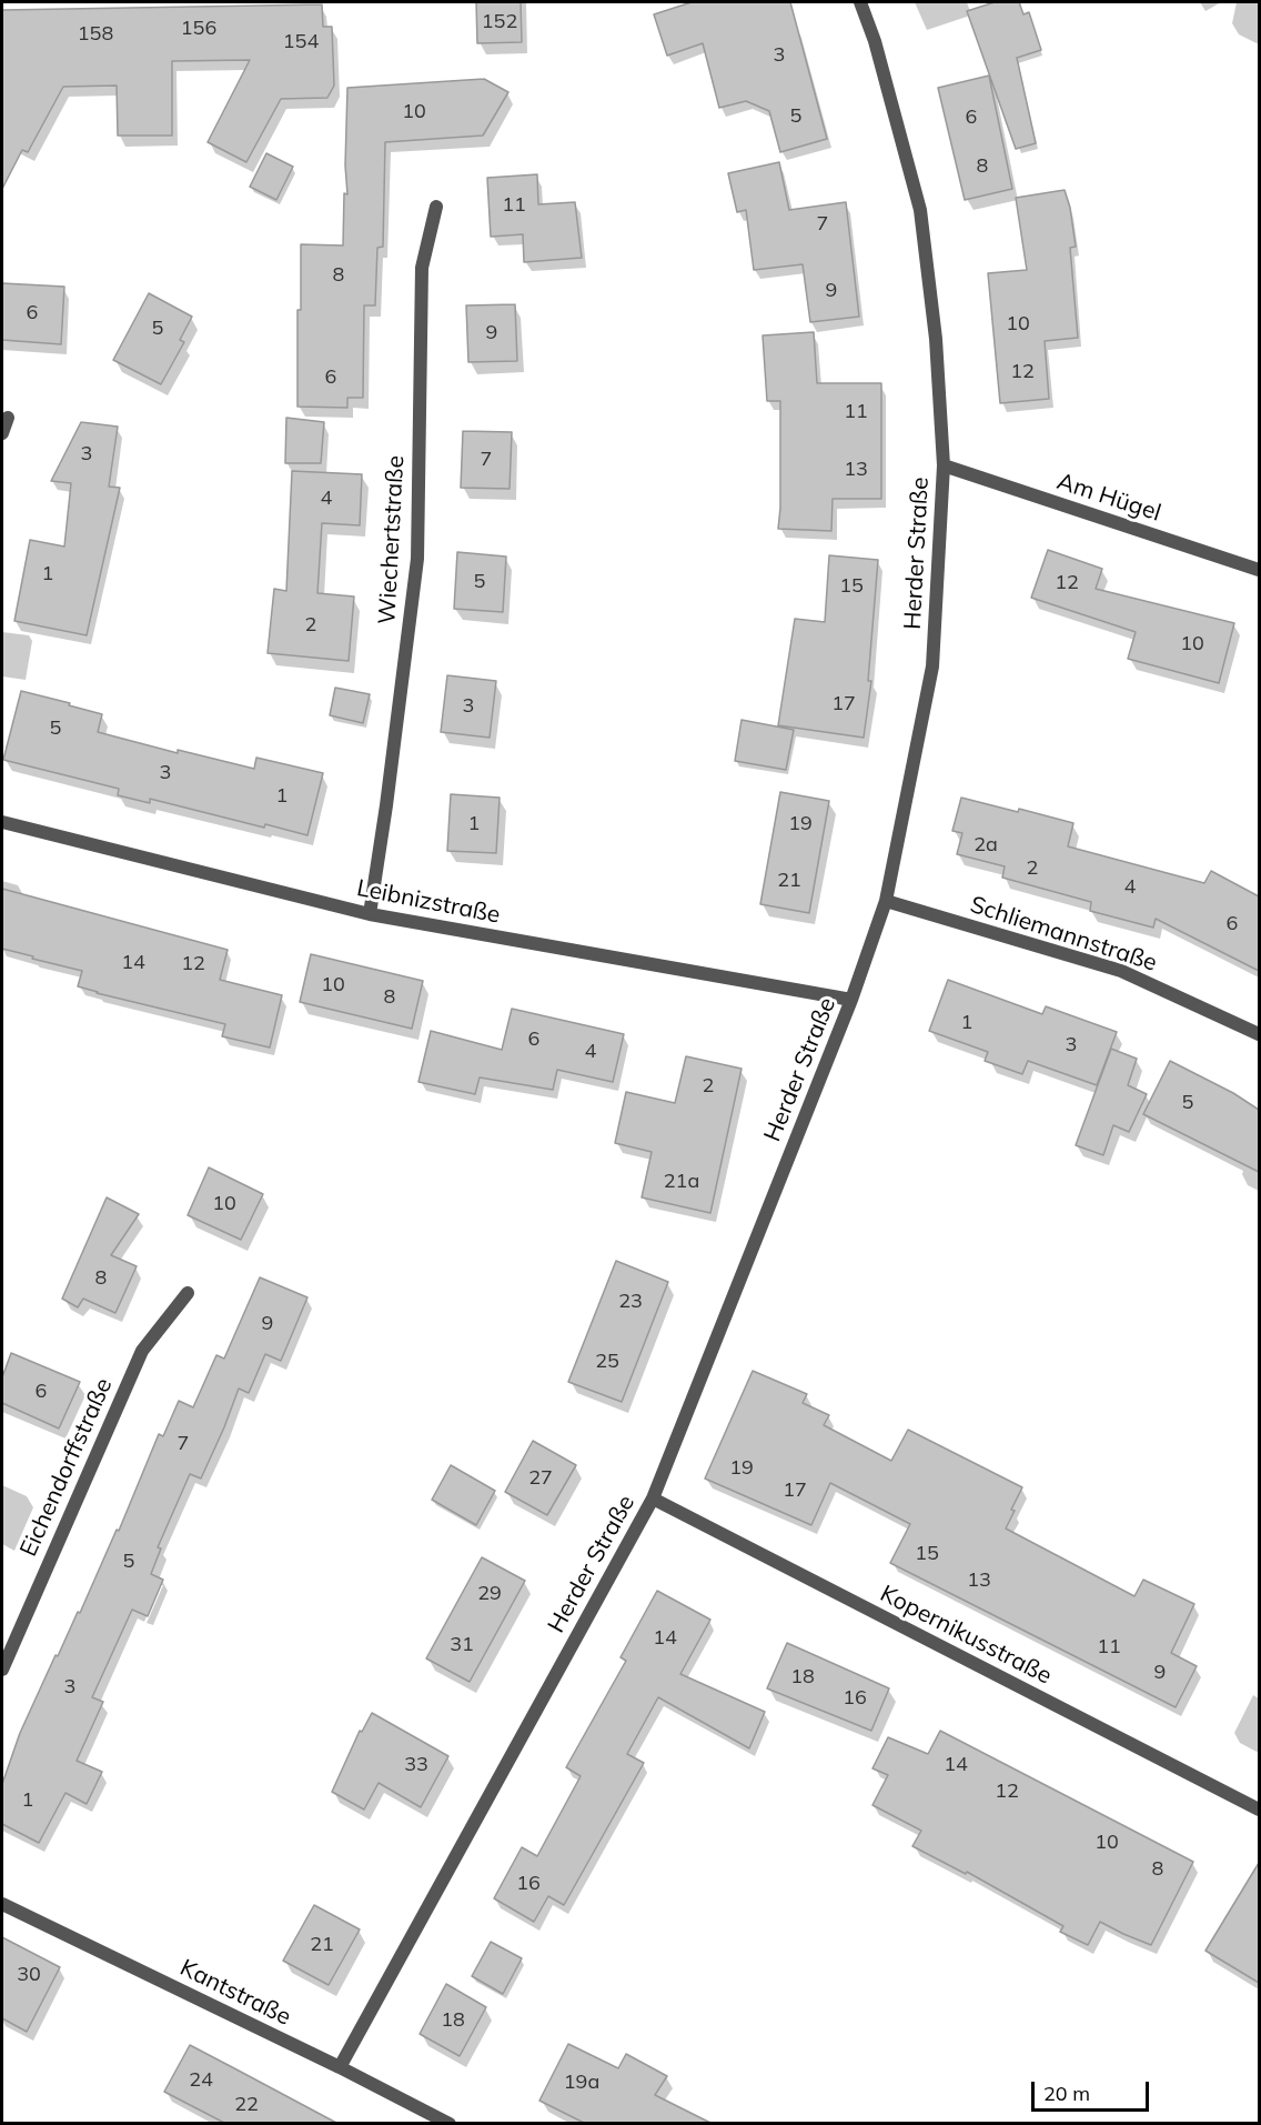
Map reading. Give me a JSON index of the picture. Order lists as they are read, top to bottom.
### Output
{
  "streets": {
    "street": [
      "Am Hügel",
      "Wiechertstraße",
      "Herder Straße",
      "Leibnizstraße",
      "Schliemannstraße",
      "Eichendorffstraße",
      "Kopernikusstraße",
      "Kantstraße"
    ]
  },
  "crossings": [
    ["Am Hügel", "Herder Straße"],
    ["Wiechertstraße", "Leibnizstraße"],
    ["Herder Straße", "Leibnizstraße"],
    ["Herder Straße", "Schliemannstraße"],
    ["Herder Straße", "Kopernikusstraße"],
    ["Herder Straße", "Kantstraße"]
  ],
  "house_numbers": [
    "152",
    "156",
    "158",
    "154",
    "3",
    "10",
    "5",
    "6",
    "8",
    "11",
    "7",
    "8",
    "9",
    "6",
    "10",
    "5",
    "9",
    "12",
    "6",
    "11",
    "3",
    "7",
    "13",
    "4",
    "1",
    "5",
    "12",
    "15",
    "2",
    "10",
    "17",
    "3",
    "5",
    "3",
    "1",
    "1",
    "19",
    "2a",
    "2",
    "21",
    "4",
    "6",
    "14",
    "12",
    "10",
    "8",
    "1",
    "6",
    "3",
    "4",
    "2",
    "5",
    "21a",
    "10",
    "8",
    "23",
    "9",
    "25",
    "6",
    "7",
    "19",
    "27",
    "17",
    "15",
    "5",
    "13",
    "29",
    "14",
    "31",
    "11",
    "9",
    "18",
    "3",
    "16",
    "33",
    "14",
    "12",
    "1",
    "10",
    "8",
    "16",
    "21",
    "30",
    "18",
    "24",
    "19a",
    "22"
  ],
  "scale_bar": "20 m"
}
